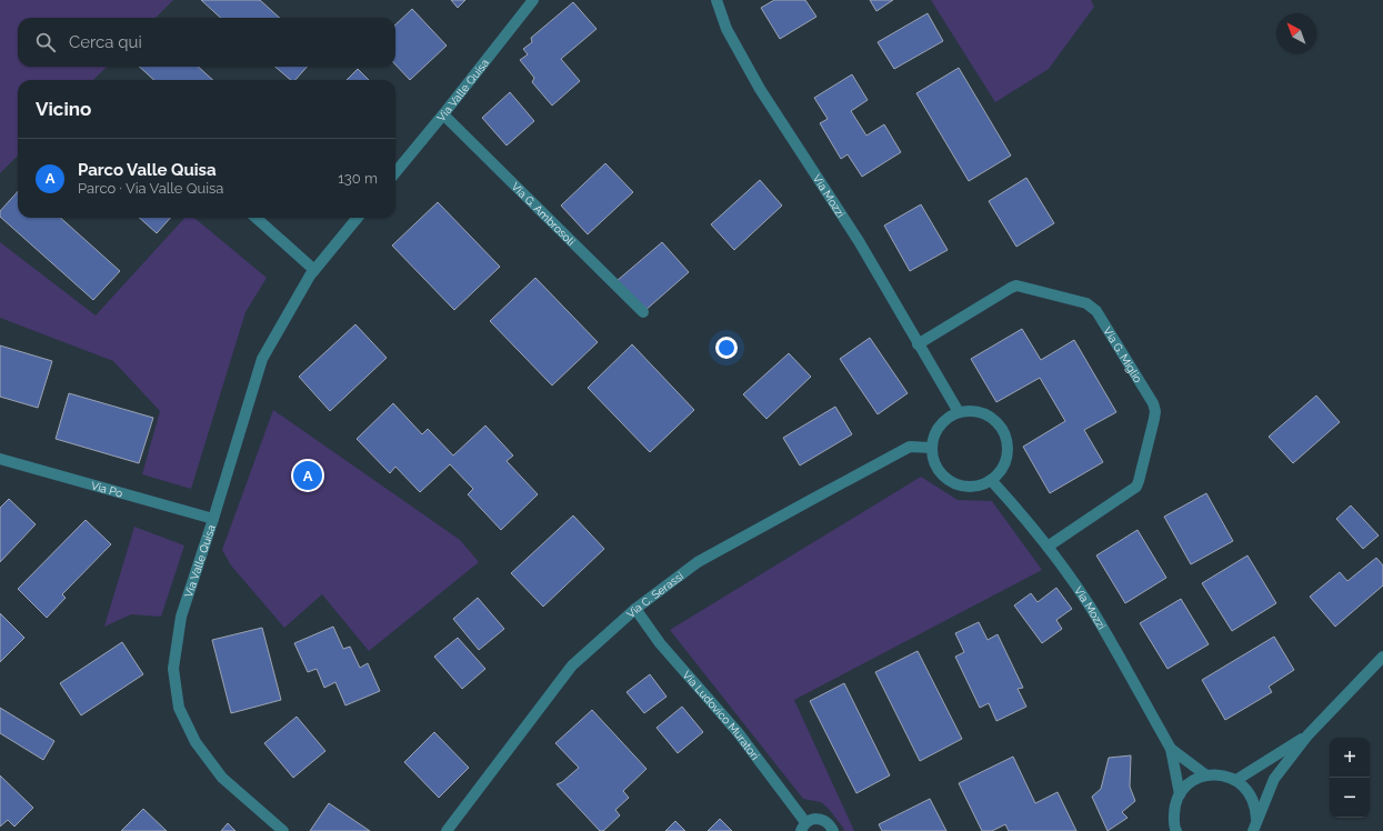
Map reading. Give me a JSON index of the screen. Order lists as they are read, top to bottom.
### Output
{
  "streets": {
    "street": [
      "Via Valle Quisa",
      "Via Mozzi",
      "Via G. Ambrosoli",
      "Via G. Miglio",
      "Via Po",
      "Via C. Serassi",
      "Via Ludovico Muratori"
    ]
  },
  "crossings": [
    ["Via Valle Quisa", "Via G. Ambrosoli"],
    ["Via Valle Quisa", "Via Po"],
    ["Via Mozzi", "Via G. Miglio"],
    ["Via Mozzi", "Via C. Serassi"],
    ["Via C. Serassi", "Via Ludovico Muratori"]
  ],
  "north": "top left",
  "page": {
    "search": "Cerca qui",
    "heading": "Vicino",
    "list": [
      {
        "mark": "A",
        "name": "Parco Valle Quisa",
        "note": "Parco · Via Valle Quisa",
        "value": "130 m"
      }
    ],
    "pins": "A",
    "map_buttons": ["+", "−"]
  }
}
